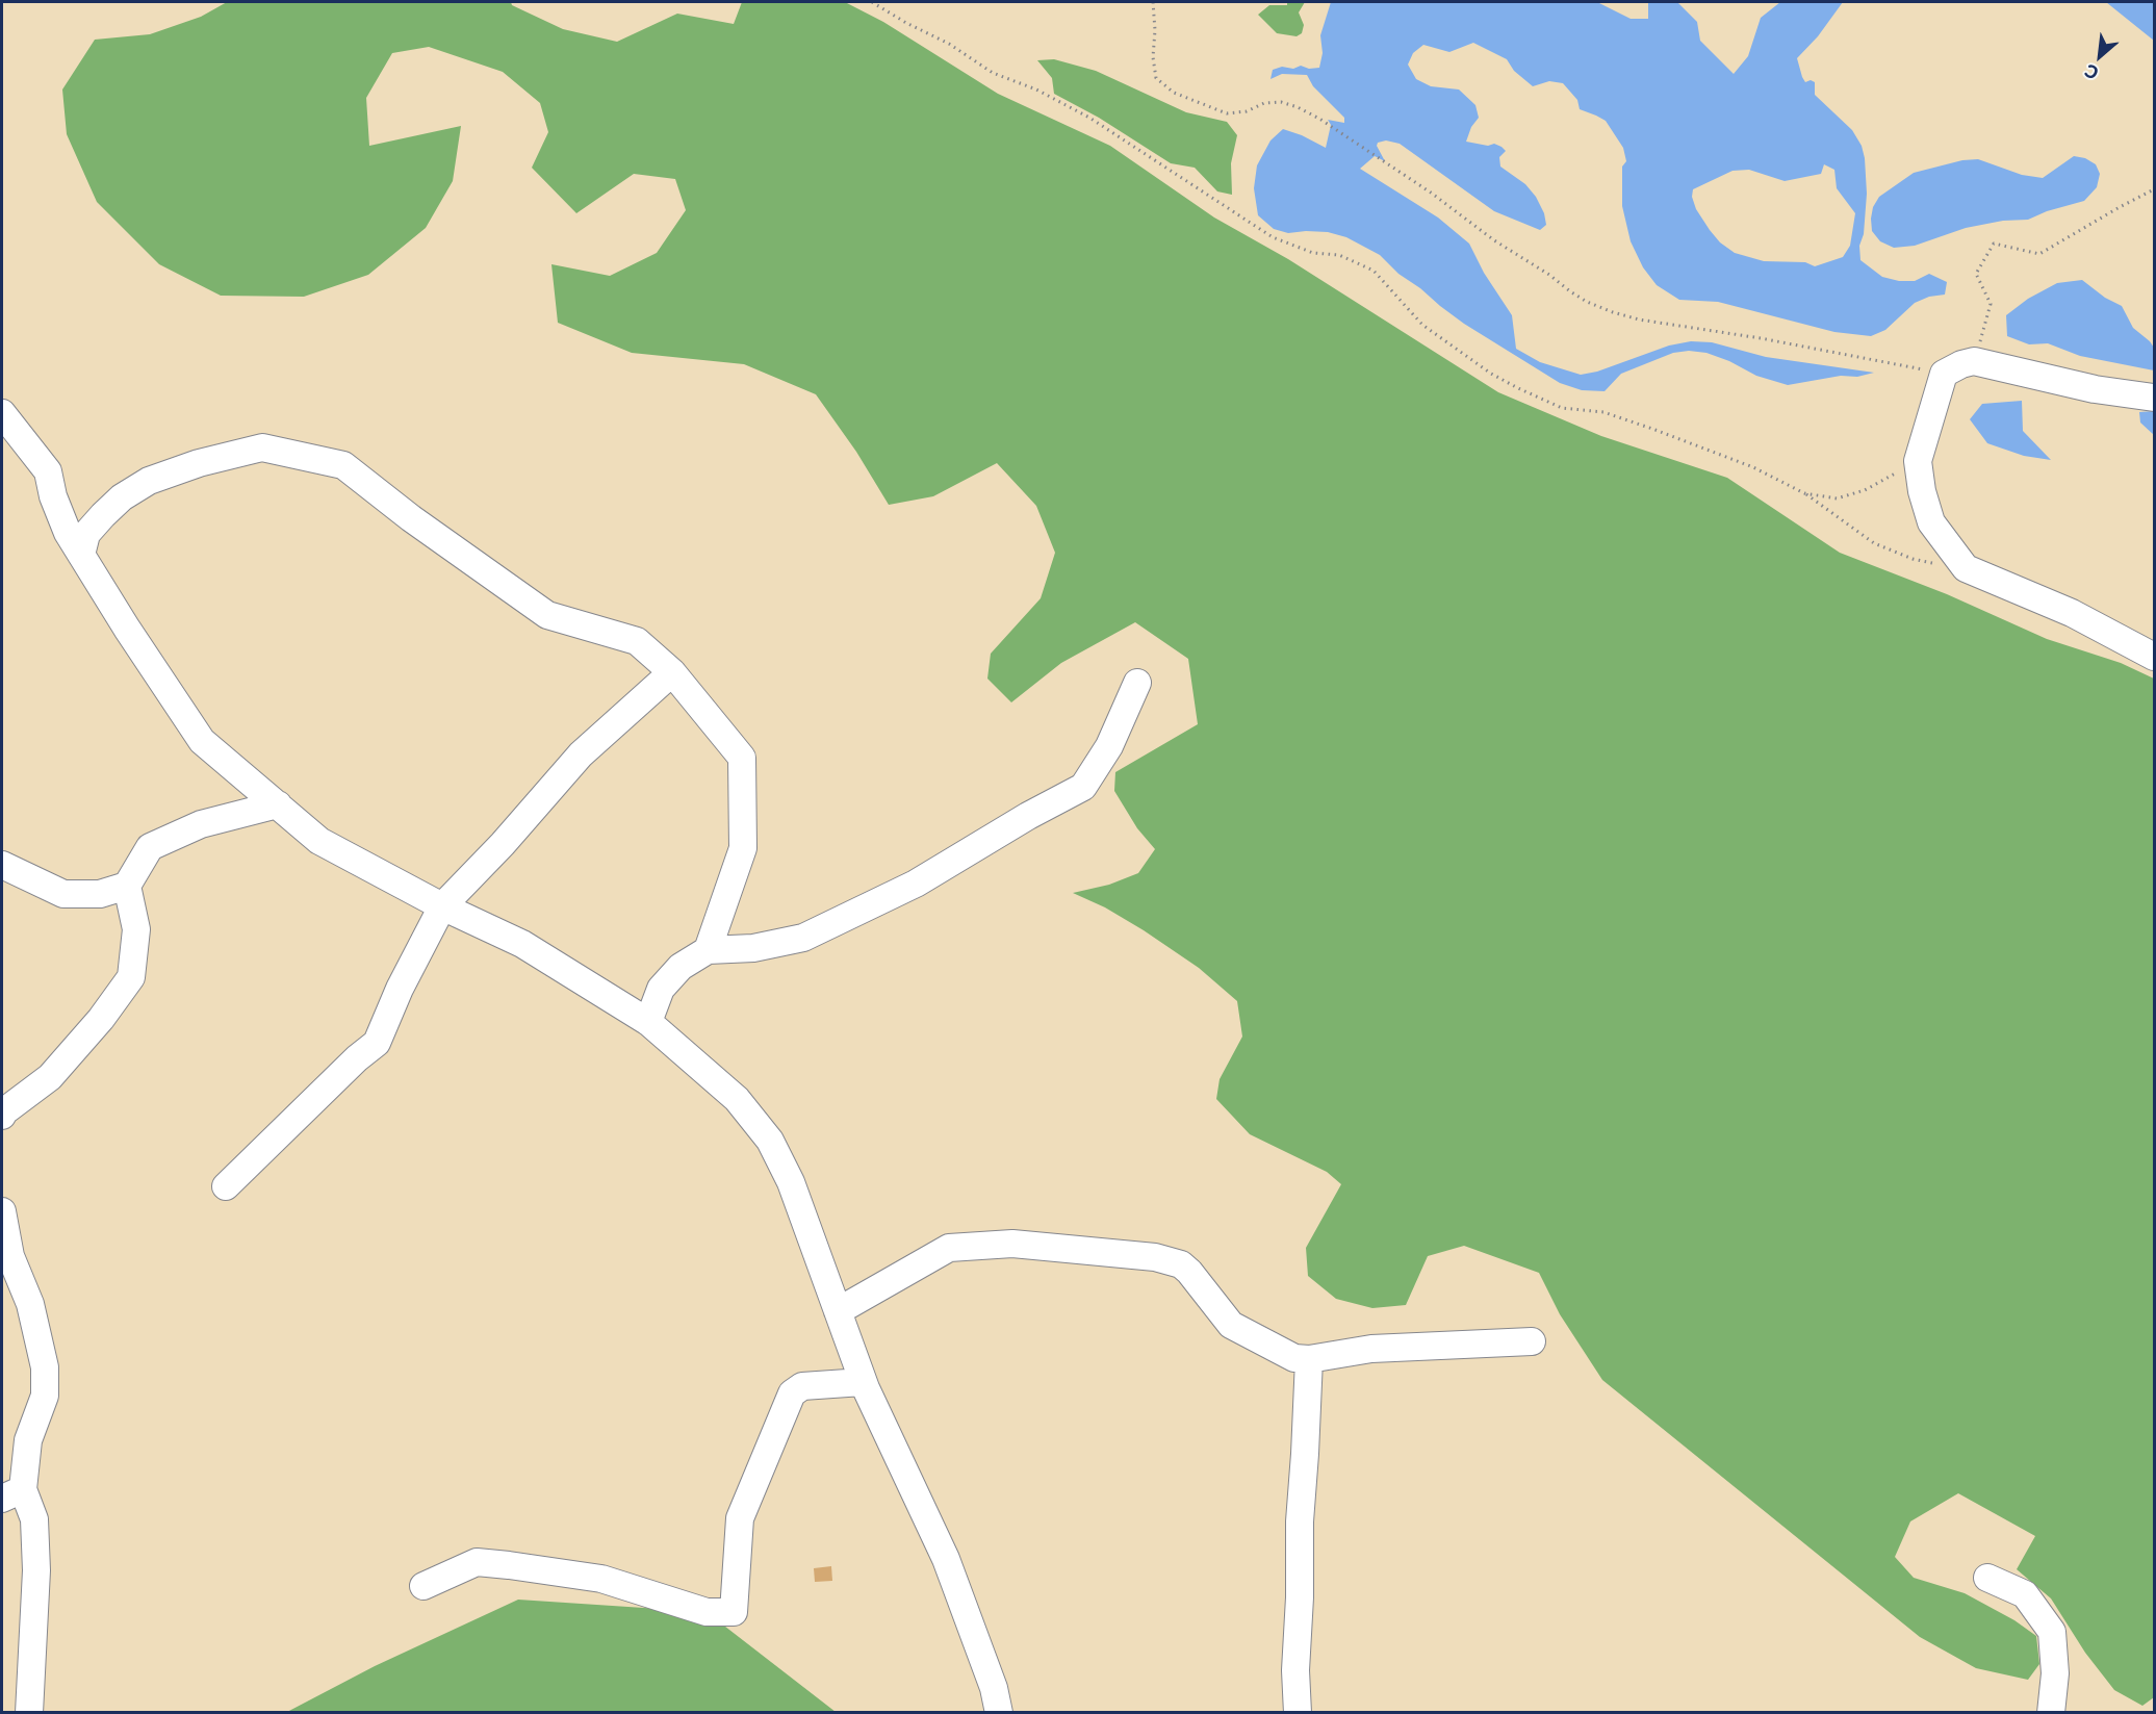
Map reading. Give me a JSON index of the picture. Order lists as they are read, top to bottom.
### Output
{
  "north": "bottom left"
}
